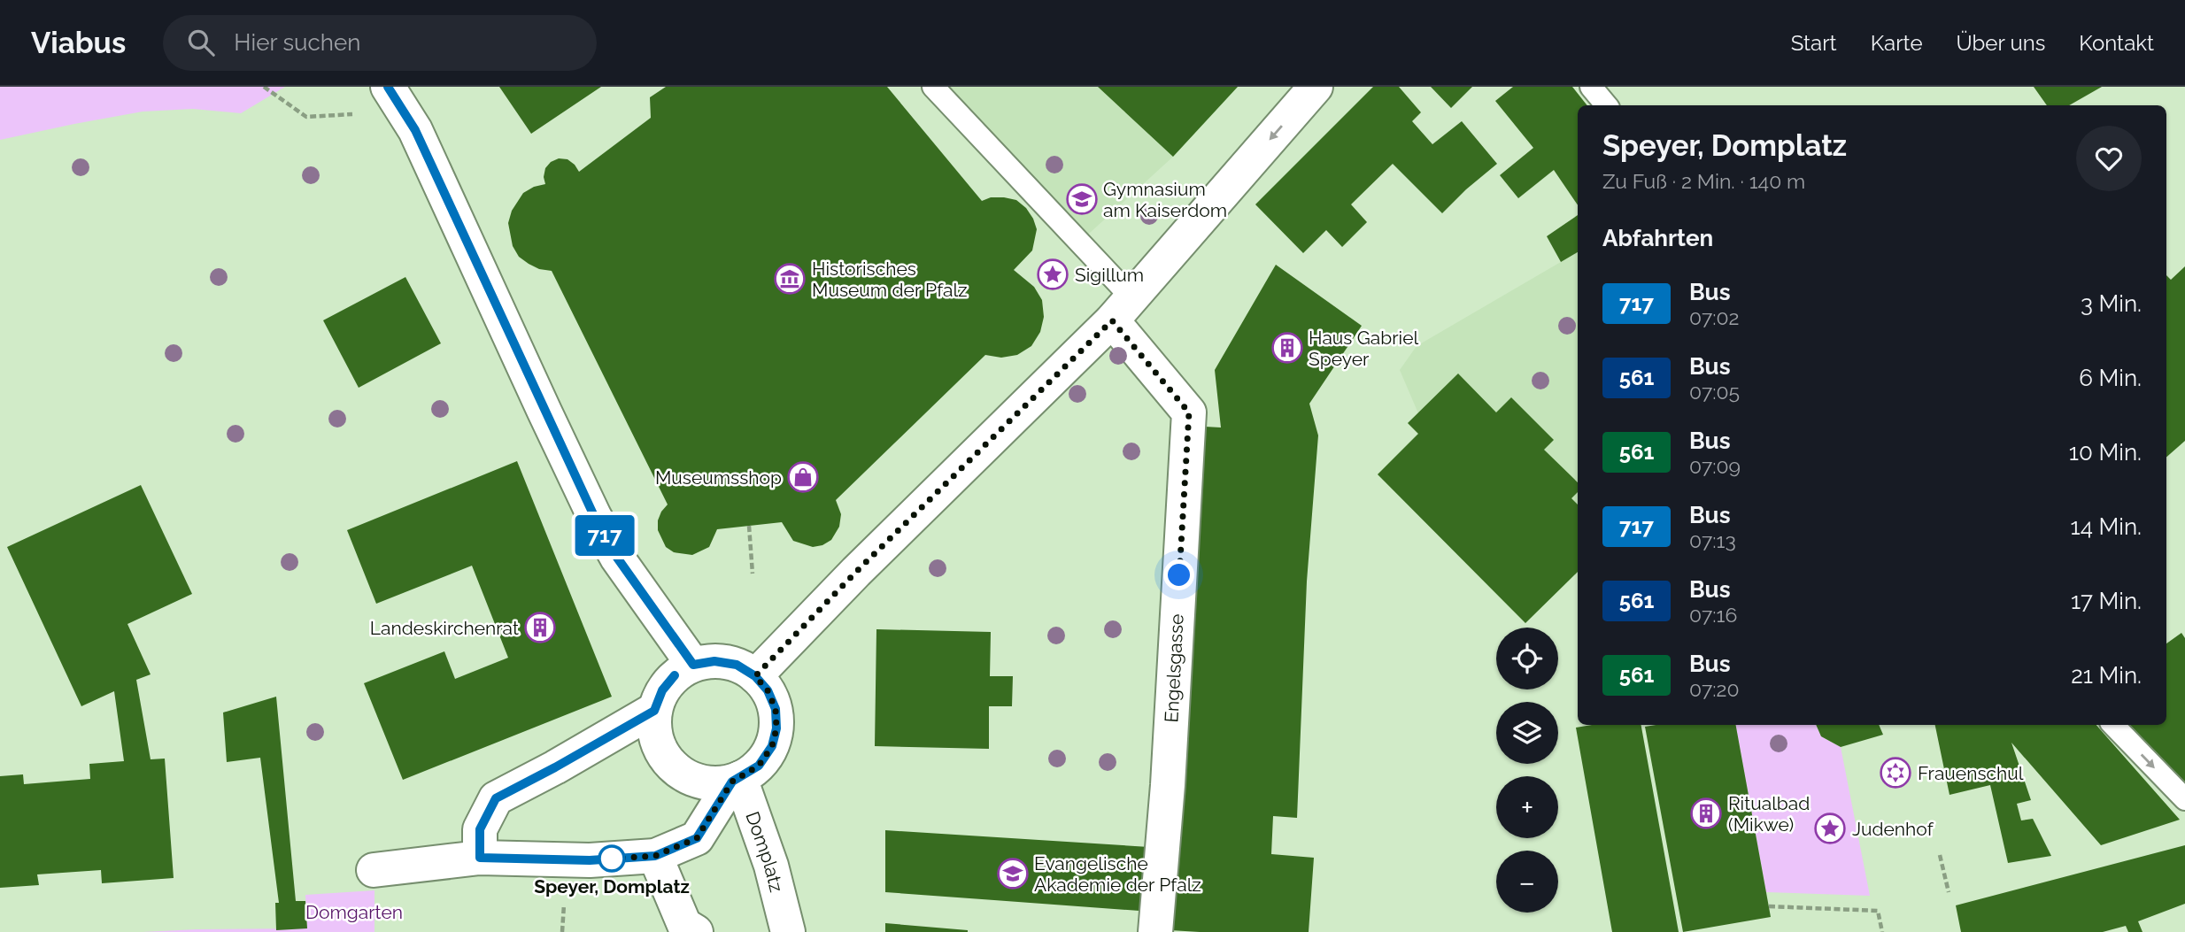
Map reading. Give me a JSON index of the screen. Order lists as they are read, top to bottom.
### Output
{
  "streets": {
    "street": ["Engelsgasse", "Domplatz"]
  },
  "parks": ["Domgarten"],
  "places": {
    "school or university": ["Gymnasium am Kaiserdom", "Evangelische Akademie der Pfalz"],
    "place": ["Sigillum", "Judenhof"],
    "museum": ["Historisches Museum der Pfalz"],
    "building": ["Haus Gabriel Speyer", "Landeskirchenrat", "Ritualbad (Mikwe)"],
    "shop": ["Museumsshop"],
    "synagogue": ["Frauenschul"],
    "other": ["Speyer, Domplatz"]
  },
  "lines": ["bus line 717"],
  "page": {
    "header": "Viabus",
    "search": "Hier suchen",
    "nav": [
      "Start",
      "Karte",
      "Über uns",
      "Kontakt"
    ],
    "on_map": "717",
    "heading": [
      ["Speyer, Domplatz", "Zu Fuß · 2 Min. · 140 m"],
      "Abfahrten"
    ],
    "list": [
      {
        "mark": "717",
        "name": "Bus",
        "note": "07:02",
        "value": "3 Min."
      },
      {
        "mark": "561",
        "name": "Bus",
        "note": "07:05",
        "value": "6 Min."
      },
      {
        "mark": "561",
        "name": "Bus",
        "note": "07:09",
        "value": "10 Min."
      },
      {
        "mark": "717",
        "name": "Bus",
        "note": "07:13",
        "value": "14 Min."
      },
      {
        "mark": "561",
        "name": "Bus",
        "note": "07:16",
        "value": "17 Min."
      },
      {
        "mark": "561",
        "name": "Bus",
        "note": "07:20",
        "value": "21 Min."
      }
    ],
    "map_buttons": ["+", "−"]
  }
}
